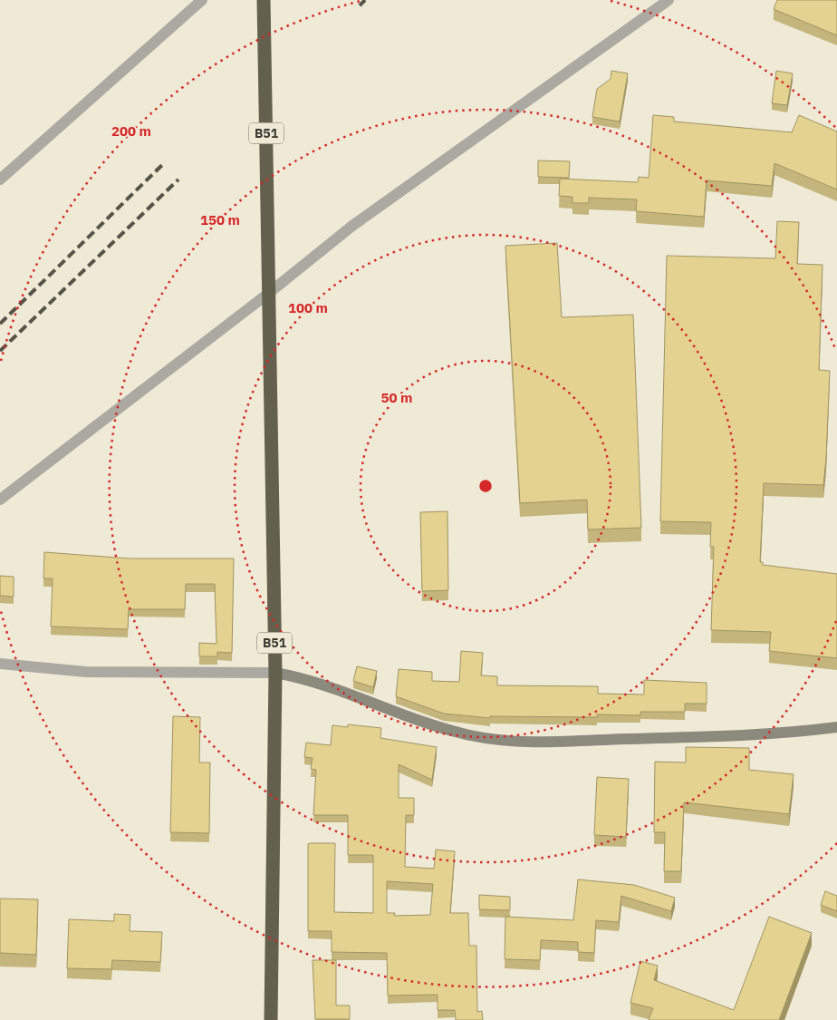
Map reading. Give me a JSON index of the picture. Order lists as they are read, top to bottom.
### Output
{
  "streets": {
    "highway": ["B51"]
  },
  "rings": [
    "200 m",
    "150 m",
    "100 m",
    "50 m"
  ]
}
